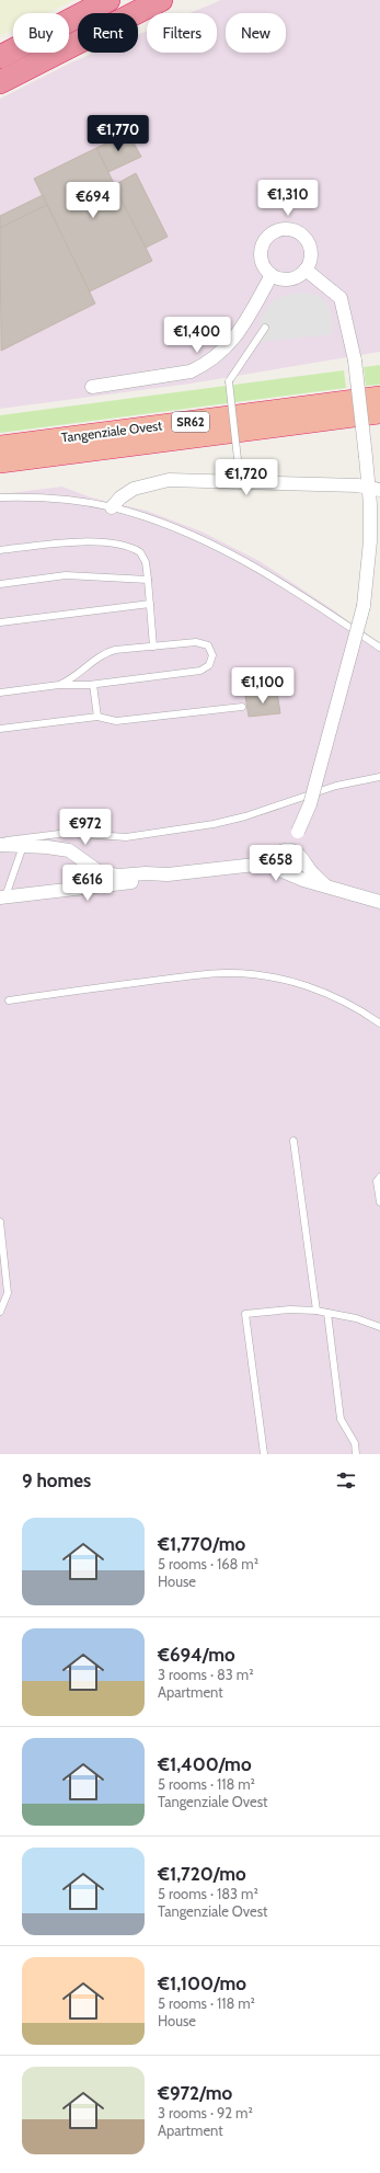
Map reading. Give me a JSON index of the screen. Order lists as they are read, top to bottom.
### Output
{
  "streets": {
    "highway": ["SR62", "Tangenziale Ovest"]
  },
  "page": {
    "chip": [
      "Buy",
      "Rent",
      "Filters",
      "New"
    ],
    "price": [
      "€1,770",
      "€1,310",
      "€694",
      "€1,400",
      "€1,720",
      "€1,100",
      "€972",
      "€658",
      "€616"
    ],
    "heading": "9 homes",
    "list": [
      {
        "name": "€1,770/mo",
        "note": "5 rooms · 168 m² · House"
      },
      {
        "name": "€694/mo",
        "note": "3 rooms · 83 m² · Apartment"
      },
      {
        "name": "€1,400/mo",
        "note": "5 rooms · 118 m² · Tangenziale Ovest"
      },
      {
        "name": "€1,720/mo",
        "note": "5 rooms · 183 m² · Tangenziale Ovest"
      },
      {
        "name": "€1,100/mo",
        "note": "5 rooms · 118 m² · House"
      },
      {
        "name": "€972/mo",
        "note": "3 rooms · 92 m² · Apartment"
      }
    ]
  }
}
